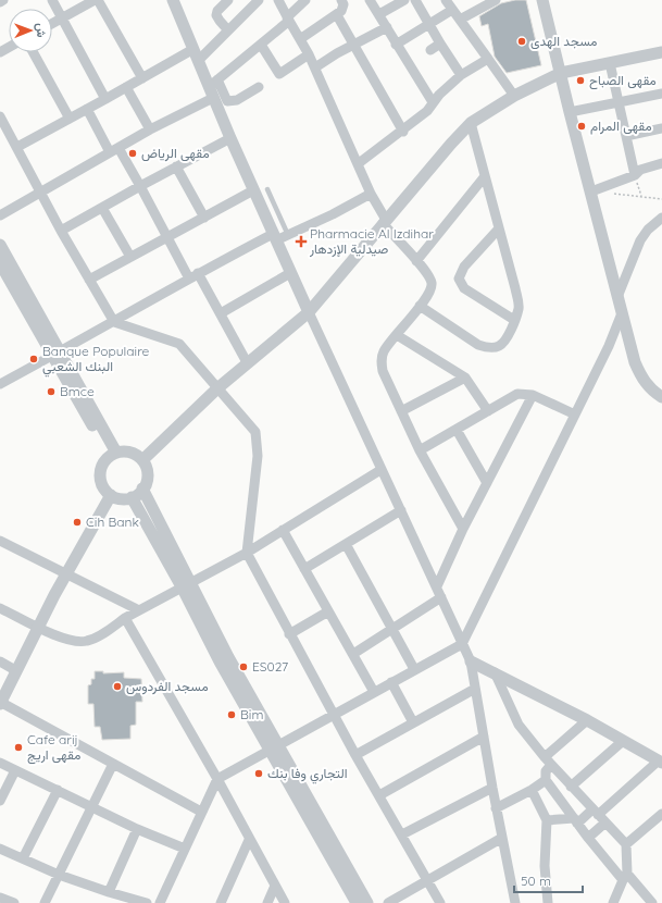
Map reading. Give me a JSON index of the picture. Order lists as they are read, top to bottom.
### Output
{
  "places": {
    "other": [
      "مسجد الهدى",
      "مقهى الصباح",
      "مقهى المرام",
      "مقهى الرياض",
      "Banque Populaire البنك الشعبي",
      "Bmce",
      "Cih Bank",
      "ES027",
      "مسجد الفردوس",
      "Bim",
      "Cafe arij مقهى اريج",
      "التجاري وفا بنك"
    ],
    "health": ["Pharmacie Al Izdihar صيدلية الإزدهار"]
  },
  "scale_bar": "50 m",
  "north": "right"
}
